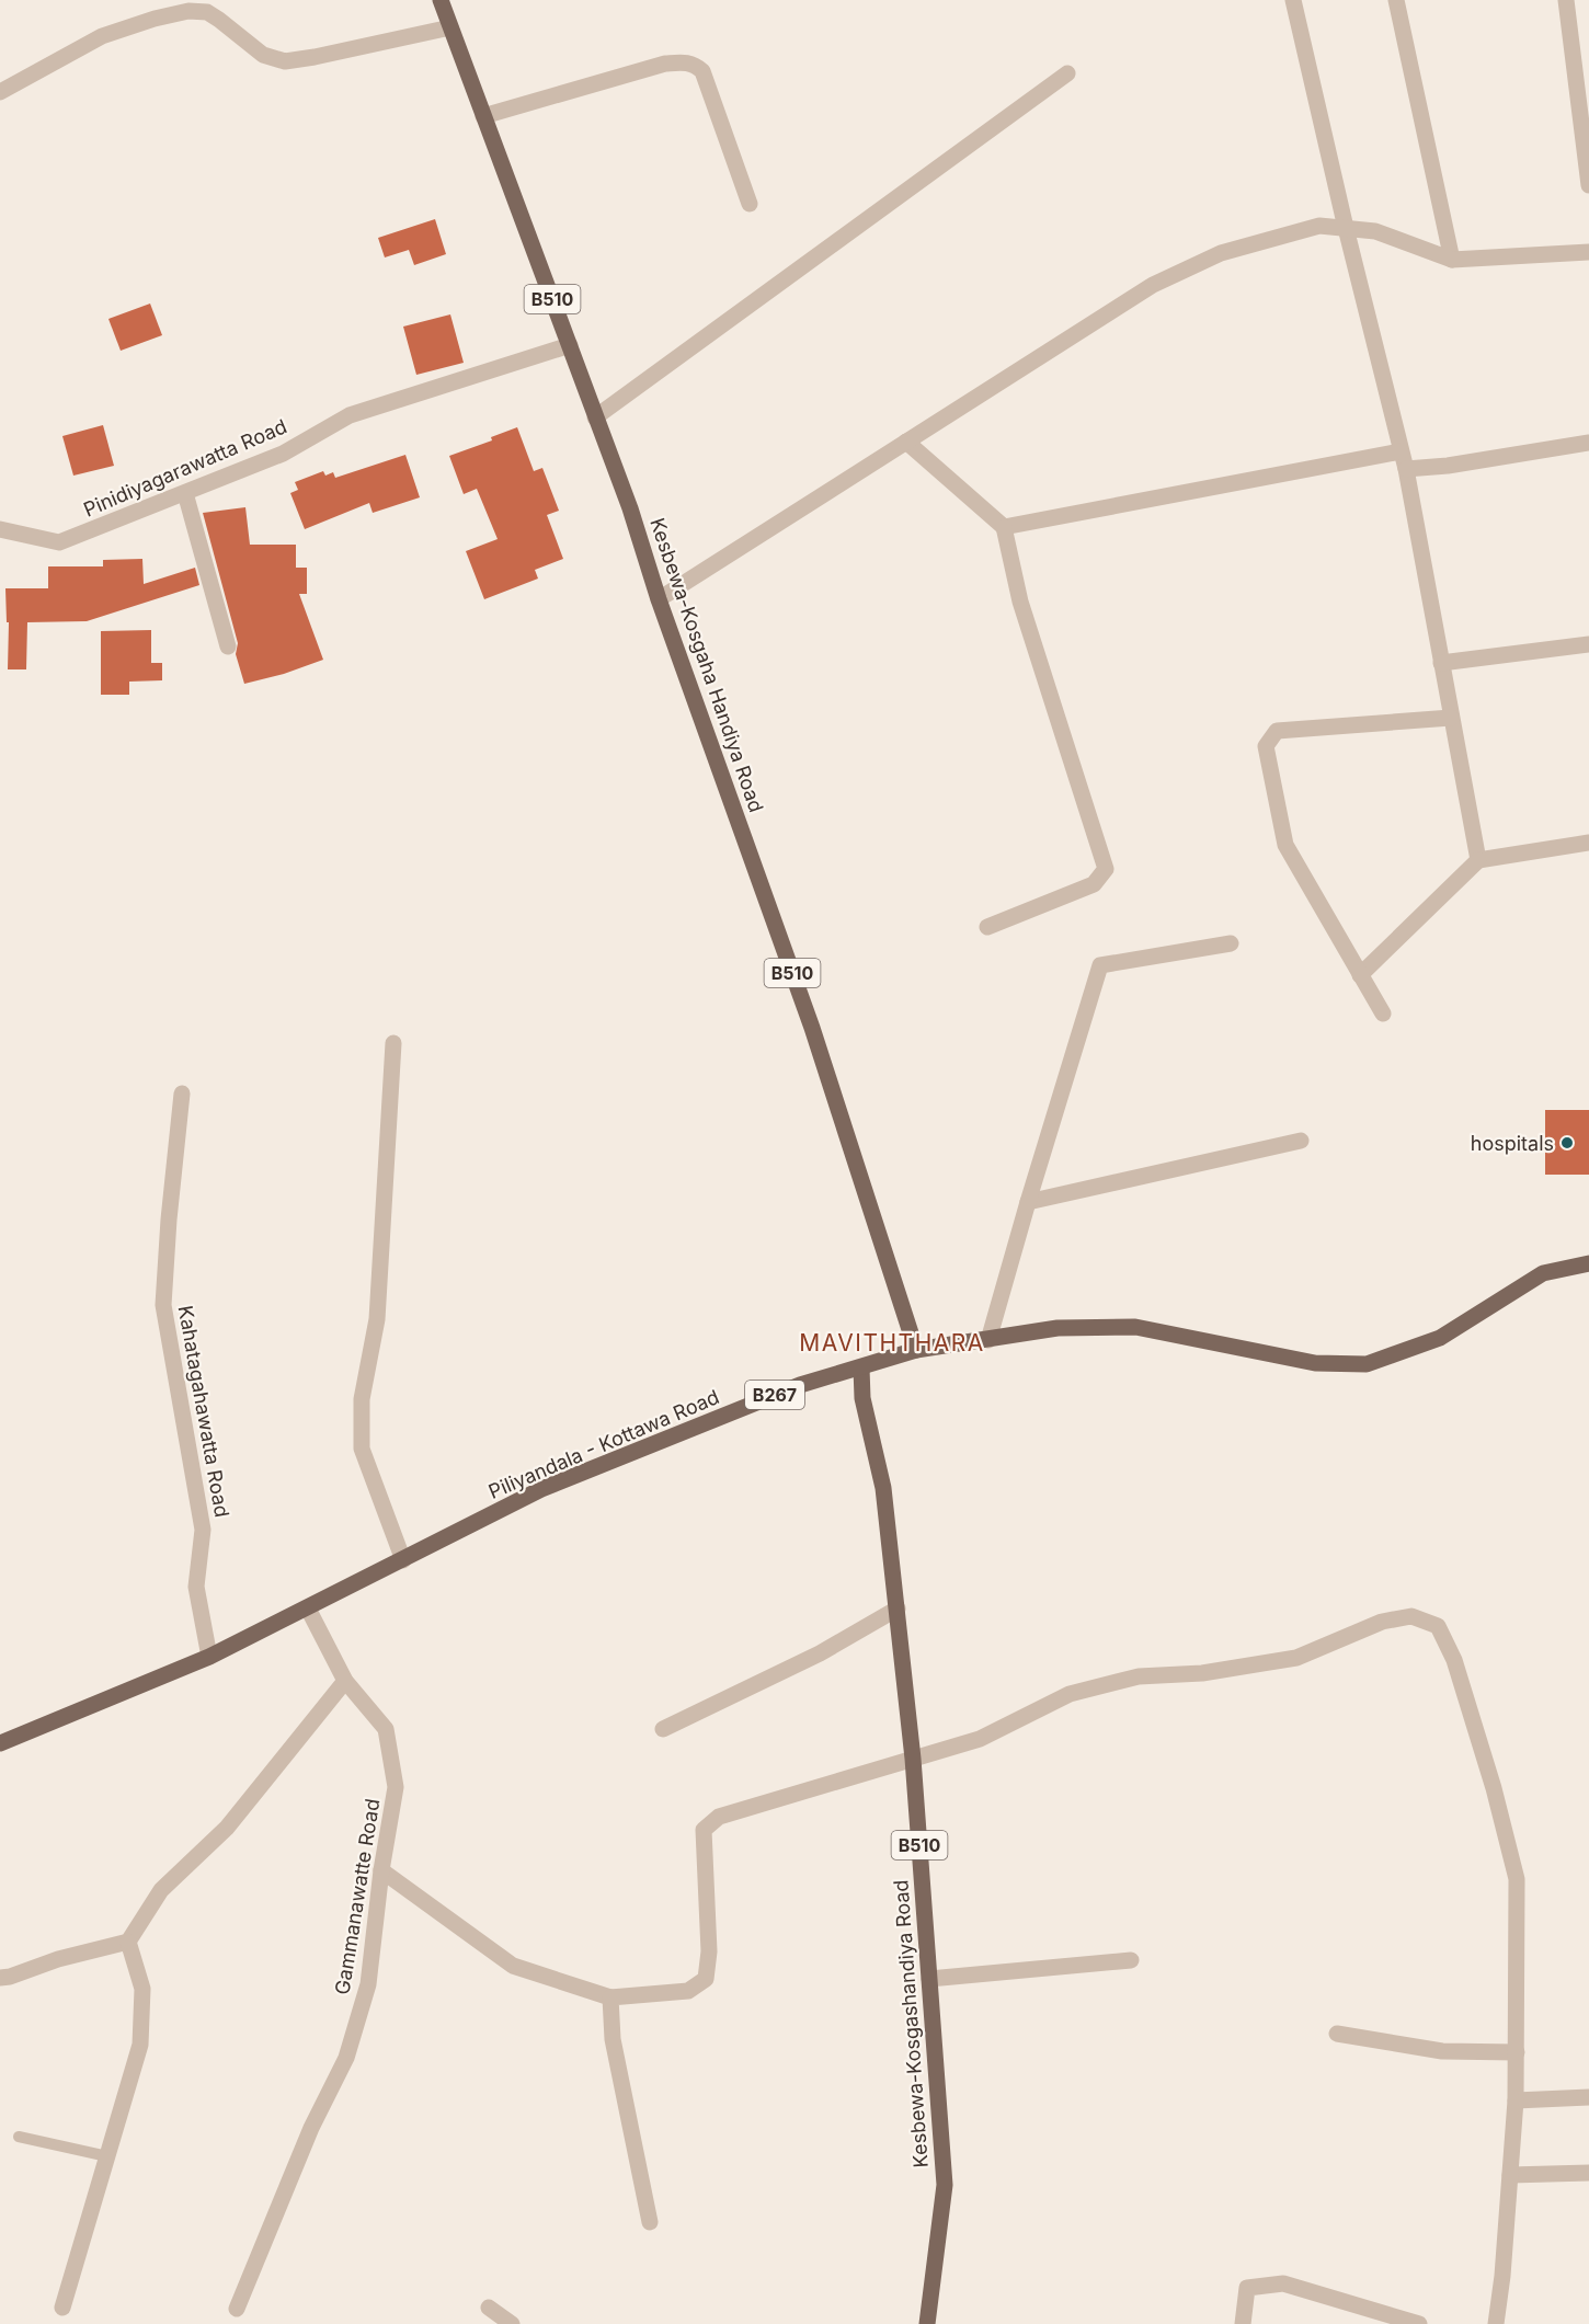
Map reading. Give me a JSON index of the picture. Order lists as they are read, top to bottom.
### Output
{
  "streets": {
    "main road": [
      "B510",
      "Kesbewa-Kosgaha Handiya Road",
      "B267",
      "Piliyandala - Kottawa Road",
      "Kesbewa-Kosgashandiya Road"
    ],
    "street": ["Pinidiyagarawatta Road", "Kahatagahawatta Road", "Gammanawatte Road"]
  },
  "crossings": [
    ["Pinidiyagarawatta Road", "Kesbewa-Kosgaha Handiya Road"],
    ["Kesbewa-Kosgaha Handiya Road", "Piliyandala - Kottawa Road"],
    ["Kahatagahawatta Road", "Piliyandala - Kottawa Road"],
    ["Piliyandala - Kottawa Road", "Gammanawatte Road"],
    ["Piliyandala - Kottawa Road", "Kesbewa-Kosgashandiya Road"]
  ],
  "districts": ["MAVITHTHARA"],
  "places": ["hospitals"]
}
